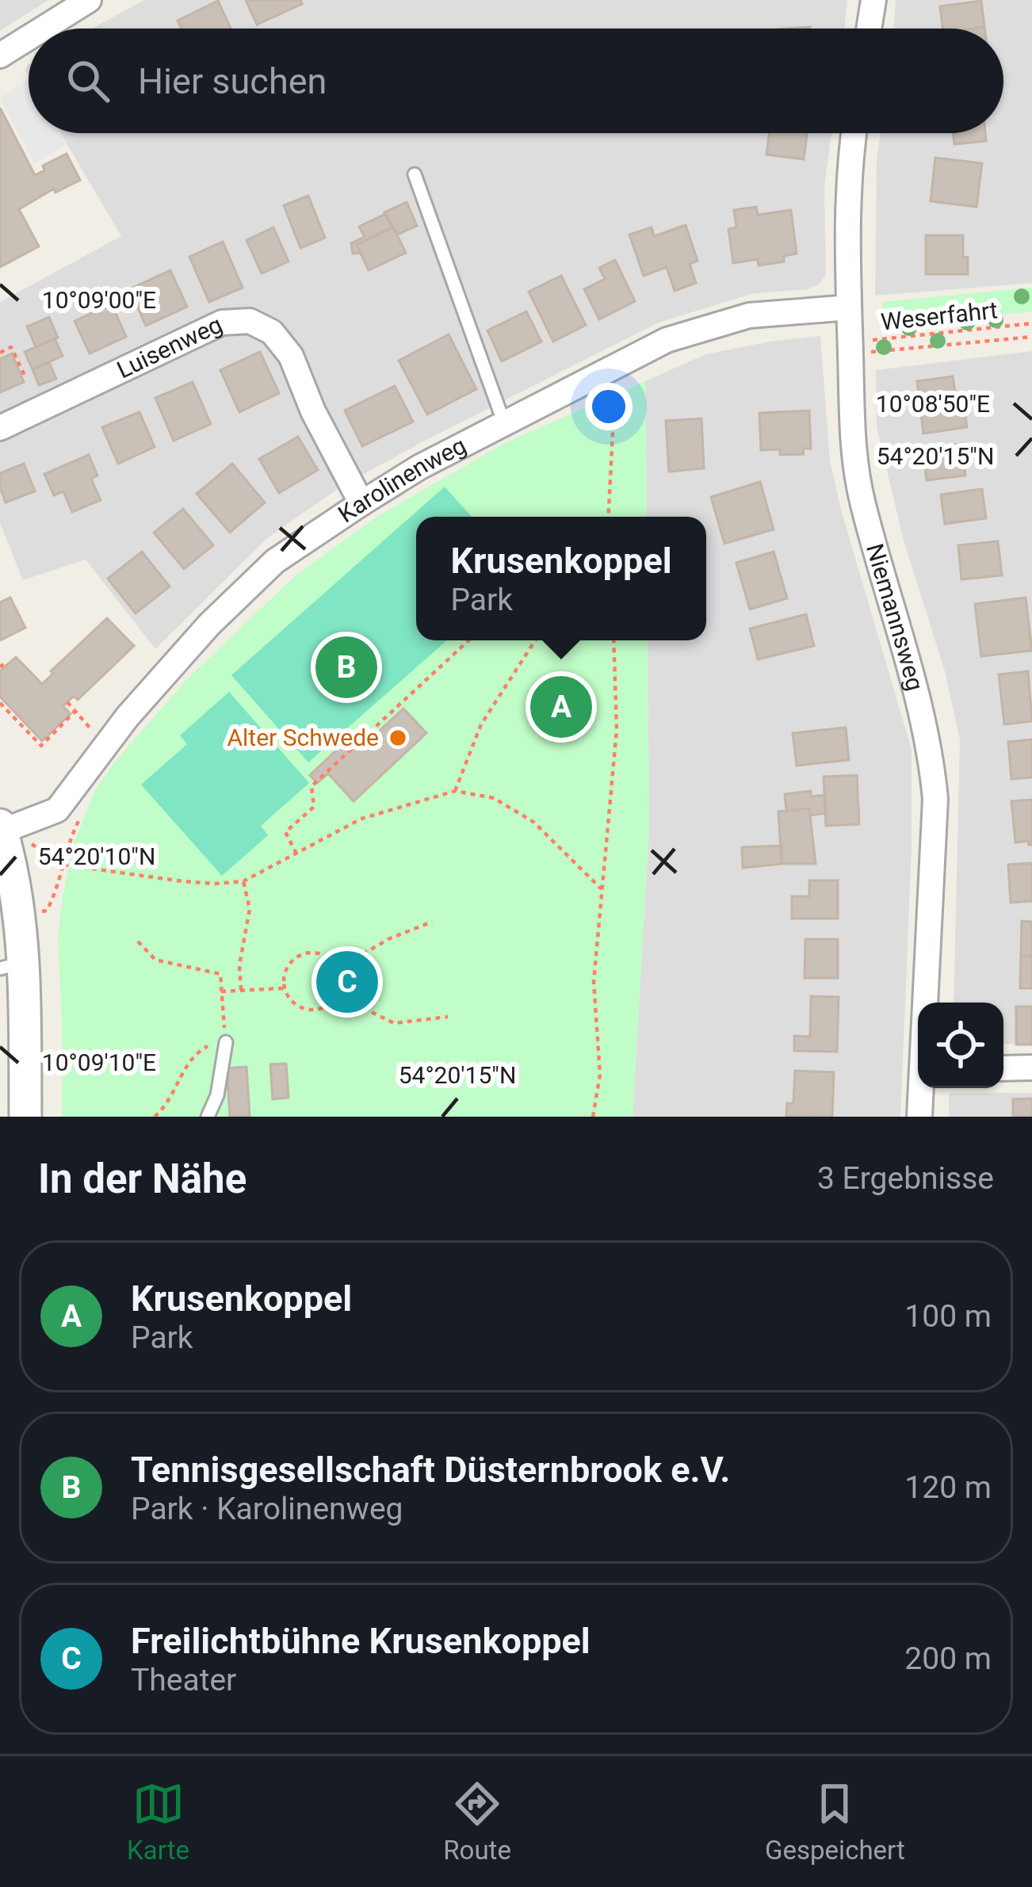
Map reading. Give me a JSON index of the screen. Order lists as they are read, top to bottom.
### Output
{
  "streets": {
    "street": ["Luisenweg", "Karolinenweg", "Niemannsweg"],
    "path": ["Weserfahrt"]
  },
  "crossings": [
    ["Weserfahrt", "Niemannsweg"],
    ["Luisenweg", "Karolinenweg"],
    ["Karolinenweg", "Niemannsweg"]
  ],
  "places": ["Alter Schwede"],
  "page": {
    "search": "Hier suchen",
    "popup": ["Krusenkoppel", "Park"],
    "pins": ["B", "A", "C"],
    "heading": ["In der Nähe", "3 Ergebnisse"],
    "list": [
      {
        "mark": "A",
        "name": "Krusenkoppel",
        "note": "Park",
        "value": "100 m"
      },
      {
        "mark": "B",
        "name": "Tennisgesellschaft Düsternbrook e.V.",
        "note": "Park · Karolinenweg",
        "value": "120 m"
      },
      {
        "mark": "C",
        "name": "Freilichtbühne Krusenkoppel",
        "note": "Theater",
        "value": "200 m"
      }
    ],
    "nav": ["Karte", "Route", "Gespeichert"]
  },
  "coordinates": [
    "10°09'00\"E",
    "10°08'50\"E",
    "54°20'15\"N",
    "54°20'10\"N",
    "10°09'10\"E"
  ]
}
